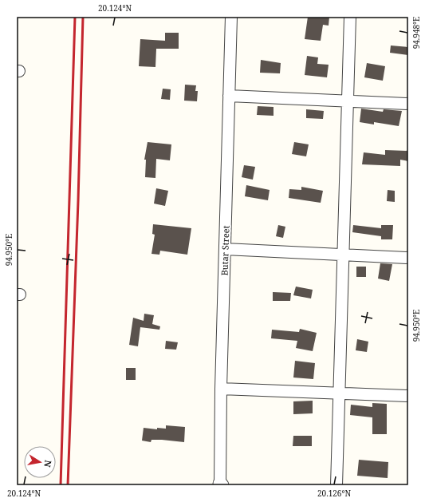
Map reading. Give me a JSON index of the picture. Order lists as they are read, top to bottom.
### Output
{
  "streets": {
    "street": ["Butar Street"]
  },
  "north": "right",
  "coordinates": [
    "20.124°N",
    "94.948°E",
    "94.950°E",
    "20.126°N"
  ]
}
